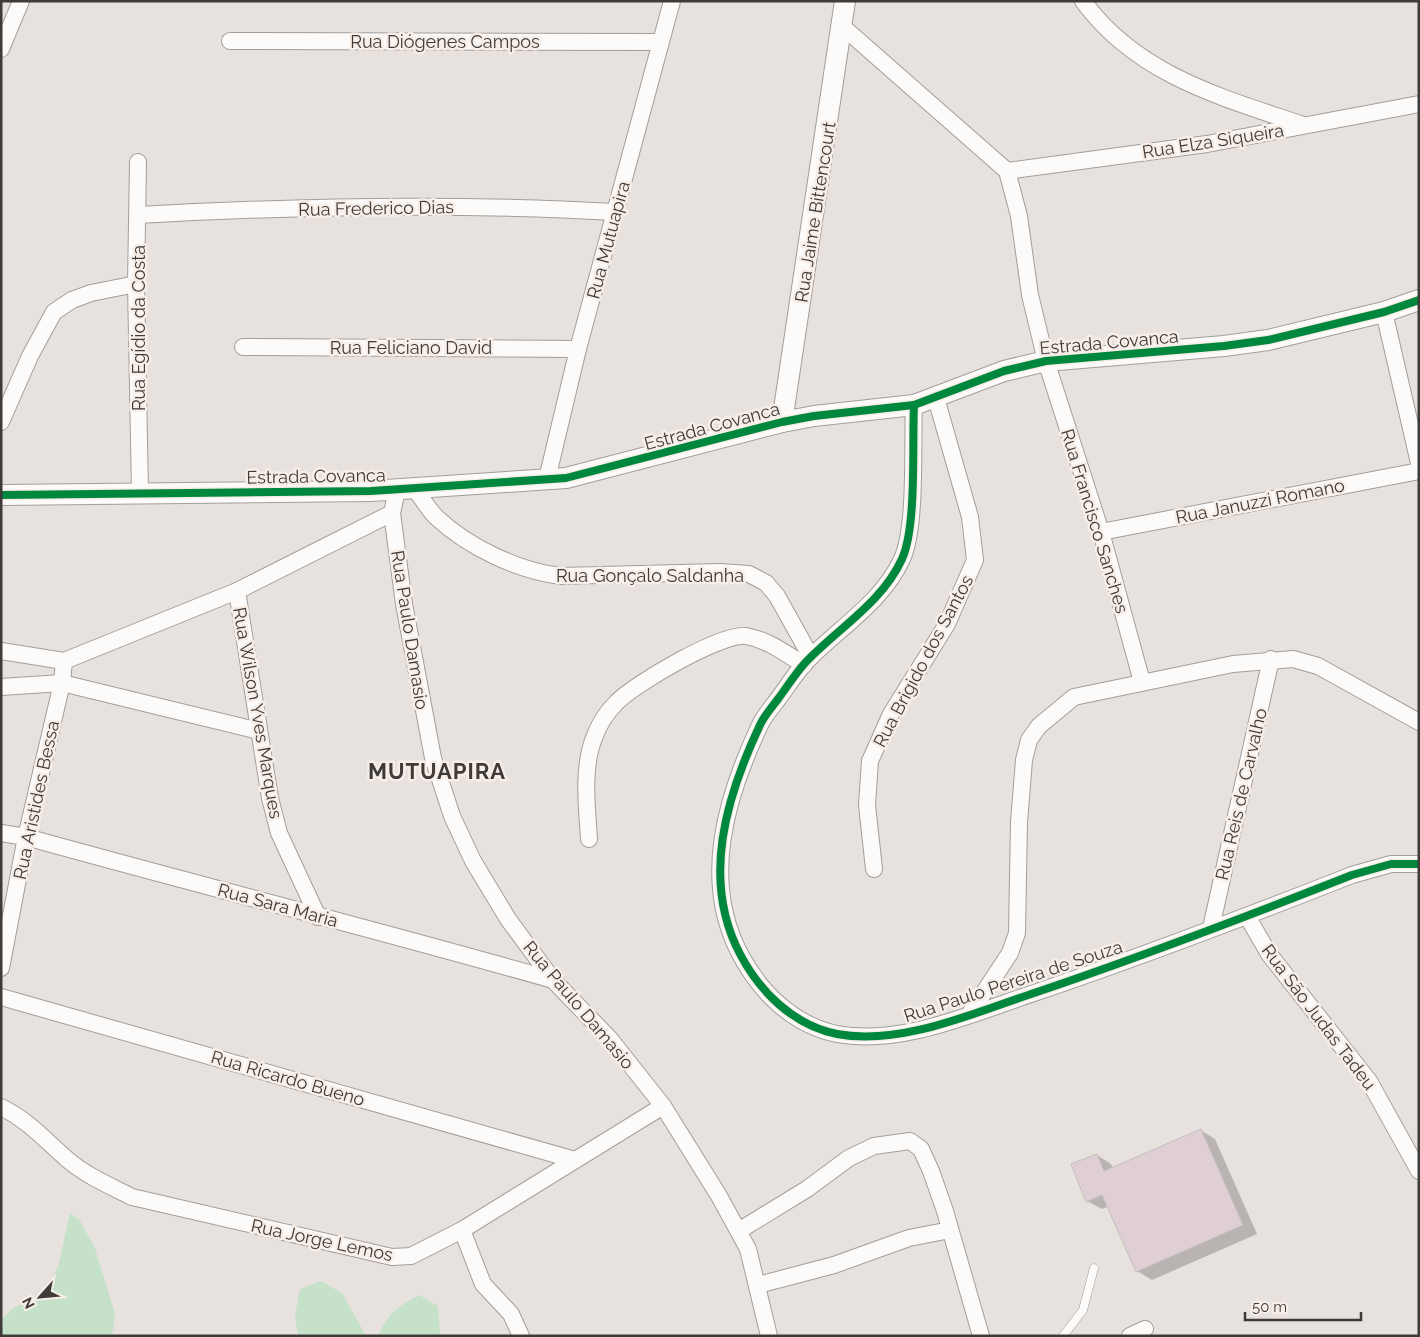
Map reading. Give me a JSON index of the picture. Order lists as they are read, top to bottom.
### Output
{
  "streets": {
    "street": [
      "Rua Diógenes Campos",
      "Rua Elza Siqueira",
      "Rua Frederico Dias",
      "Rua Jaime Bittencourt",
      "Rua Mutuapira",
      "Rua Egídio da Costa",
      "Estrada Covanca",
      "Rua Feliciano David",
      "Rua Januzzi Romano",
      "Rua Francisco Sanches",
      "Rua Gonçalo Saldanha",
      "Rua Paulo Damasio",
      "Rua Brigido dos Santos",
      "Rua Wilson Yves Marques",
      "Rua Reis de Carvalho",
      "Rua Aristides Bessa",
      "Rua Sara Maria",
      "Rua Paulo Pereira de Souza",
      "Rua São Judas Tadeu",
      "Rua Ricardo Bueno",
      "Rua Jorge Lemos"
    ]
  },
  "crossings": [
    ["Rua Diógenes Campos", "Rua Mutuapira"],
    ["Rua Elza Siqueira", "Rua Francisco Sanches"],
    ["Rua Frederico Dias", "Rua Mutuapira"],
    ["Rua Frederico Dias", "Rua Egídio da Costa"],
    ["Rua Jaime Bittencourt", "Estrada Covanca"],
    ["Rua Mutuapira", "Estrada Covanca"],
    ["Rua Mutuapira", "Rua Feliciano David"],
    ["Rua Egídio da Costa", "Estrada Covanca"],
    ["Estrada Covanca", "Rua Francisco Sanches"],
    ["Estrada Covanca", "Rua Gonçalo Saldanha"],
    ["Estrada Covanca", "Rua Brigido dos Santos"],
    ["Estrada Covanca", "Rua Paulo Pereira de Souza"],
    ["Rua Januzzi Romano", "Rua Francisco Sanches"],
    ["Rua Gonçalo Saldanha", "Rua Paulo Pereira de Souza"],
    ["Rua Paulo Damasio", "Rua Sara Maria"],
    ["Rua Paulo Damasio", "Rua Jorge Lemos"],
    ["Rua Wilson Yves Marques", "Rua Sara Maria"],
    ["Rua Reis de Carvalho", "Rua Paulo Pereira de Souza"],
    ["Rua Aristides Bessa", "Rua Sara Maria"],
    ["Rua Paulo Pereira de Souza", "Rua São Judas Tadeu"],
    ["Rua Ricardo Bueno", "Rua Jorge Lemos"]
  ],
  "districts": ["MUTUAPIRA"],
  "scale_bar": "50 m",
  "north": "bottom left"
}
